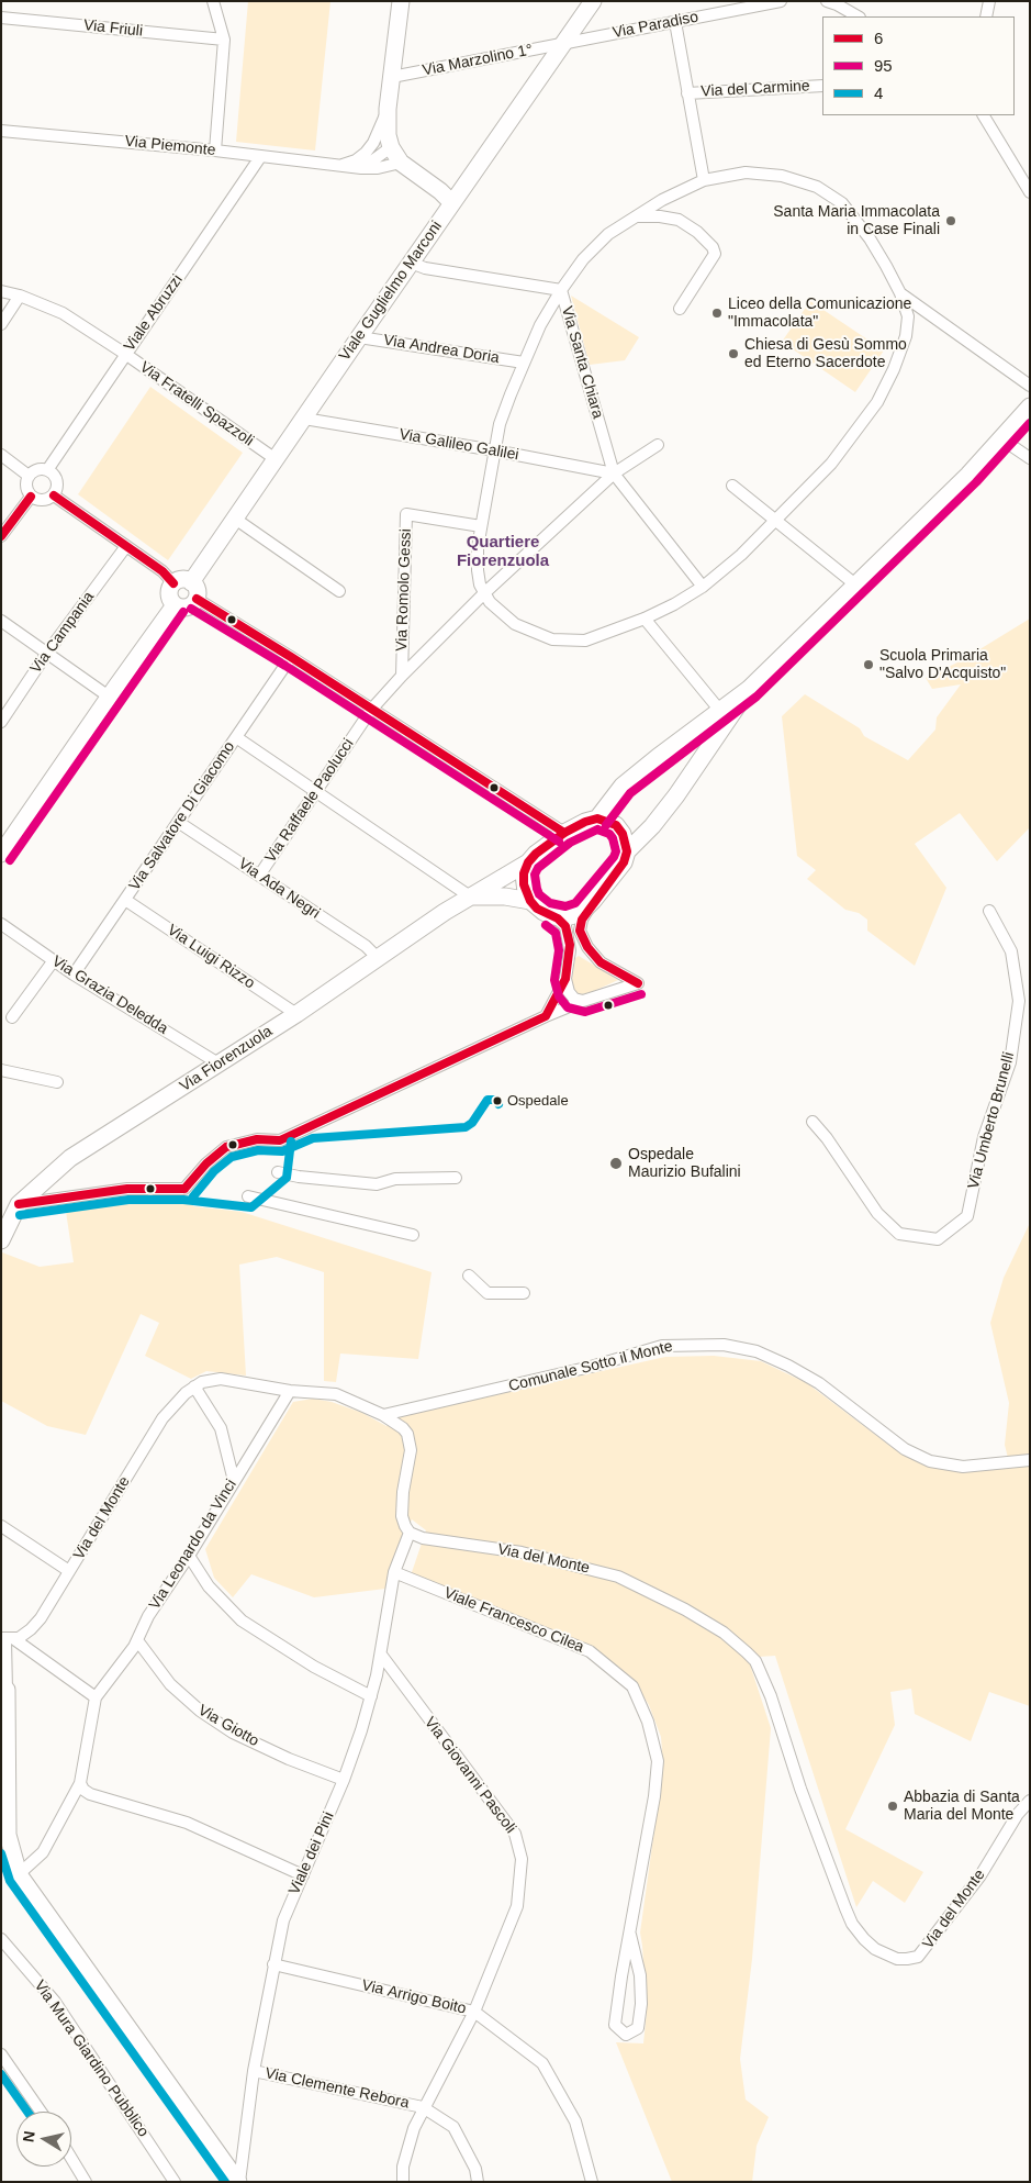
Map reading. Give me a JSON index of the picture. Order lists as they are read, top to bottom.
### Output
{
  "streets": {
    "street": [
      "Via Paradiso",
      "Via Friuli",
      "Via Marzolino 1°",
      "Via del Carmine",
      "Via Piemonte",
      "Viale Guglielmo Marconi",
      "Viale Abruzzi",
      "Via Andrea Doria",
      "Via Santa Chiara",
      "Via Fratelli Spazzoli",
      "Via Galileo Galilei",
      "Via Romolo Gessi",
      "Via Campania",
      "Via Raffaele Paolucci",
      "Via Salvatore Di Giacomo",
      "Via Ada Negri",
      "Via Luigi Rizzo",
      "Via Grazia Deledda",
      "Via Fiorenzuola",
      "Via Umberto Brunelli",
      "Comunale Sotto il Monte",
      "Via del Monte",
      "Via Leonardo da Vinci",
      "Viale Francesco Cilea",
      "Via Giotto",
      "Via Giovanni Pascoli",
      "Viale dei Pini",
      "Via Arrigo Boito",
      "Via Mura Giardino Pubblico",
      "Via Clemente Rebora"
    ]
  },
  "crossings": [
    ["Via Paradiso", "Via Marzolino 1°"],
    ["Via Paradiso", "Viale Guglielmo Marconi"],
    ["Via Marzolino 1°", "Viale Guglielmo Marconi"],
    ["Via Piemonte", "Viale Abruzzi"],
    ["Viale Guglielmo Marconi", "Via Andrea Doria"],
    ["Viale Guglielmo Marconi", "Via Fratelli Spazzoli"],
    ["Viale Guglielmo Marconi", "Via Galileo Galilei"],
    ["Viale Abruzzi", "Via Fratelli Spazzoli"],
    ["Via Santa Chiara", "Via Galileo Galilei"],
    ["Via Santa Chiara", "Via Raffaele Paolucci"],
    ["Via Galileo Galilei", "Via Raffaele Paolucci"],
    ["Via Romolo Gessi", "Via Raffaele Paolucci"],
    ["Via Raffaele Paolucci", "Via Ada Negri"],
    ["Via Salvatore Di Giacomo", "Via Ada Negri"],
    ["Via Salvatore Di Giacomo", "Via Luigi Rizzo"],
    ["Via Salvatore Di Giacomo", "Via Grazia Deledda"],
    ["Via Ada Negri", "Via Fiorenzuola"],
    ["Via Luigi Rizzo", "Via Fiorenzuola"],
    ["Via Grazia Deledda", "Via Fiorenzuola"],
    ["Comunale Sotto il Monte", "Via del Monte"],
    ["Via del Monte", "Via Leonardo da Vinci"],
    ["Via del Monte", "Viale dei Pini"],
    ["Via Leonardo da Vinci", "Via Giotto"],
    ["Viale Francesco Cilea", "Viale dei Pini"],
    ["Via Giotto", "Viale dei Pini"],
    ["Via Giovanni Pascoli", "Viale dei Pini"],
    ["Via Giovanni Pascoli", "Via Arrigo Boito"],
    ["Via Giovanni Pascoli", "Via Clemente Rebora"],
    ["Viale dei Pini", "Via Arrigo Boito"],
    ["Viale dei Pini", "Via Clemente Rebora"]
  ],
  "districts": ["Quartiere Fiorenzuola"],
  "places": [
    "Santa Maria Immacolata in Case Finali",
    "Liceo della Comunicazione \"Immacolata\"",
    "Chiesa di Gesù Sommo ed Eterno Sacerdote",
    "Scuola Primaria \"Salvo D'Acquisto\"",
    "Ospedale",
    "Ospedale Maurizio Bufalini",
    "Abbazia di Santa Maria del Monte"
  ],
  "lines": ["transit line 95", "transit line 6", "transit line 4"],
  "legend": ["6", "95", "4"],
  "north": "left"
}
